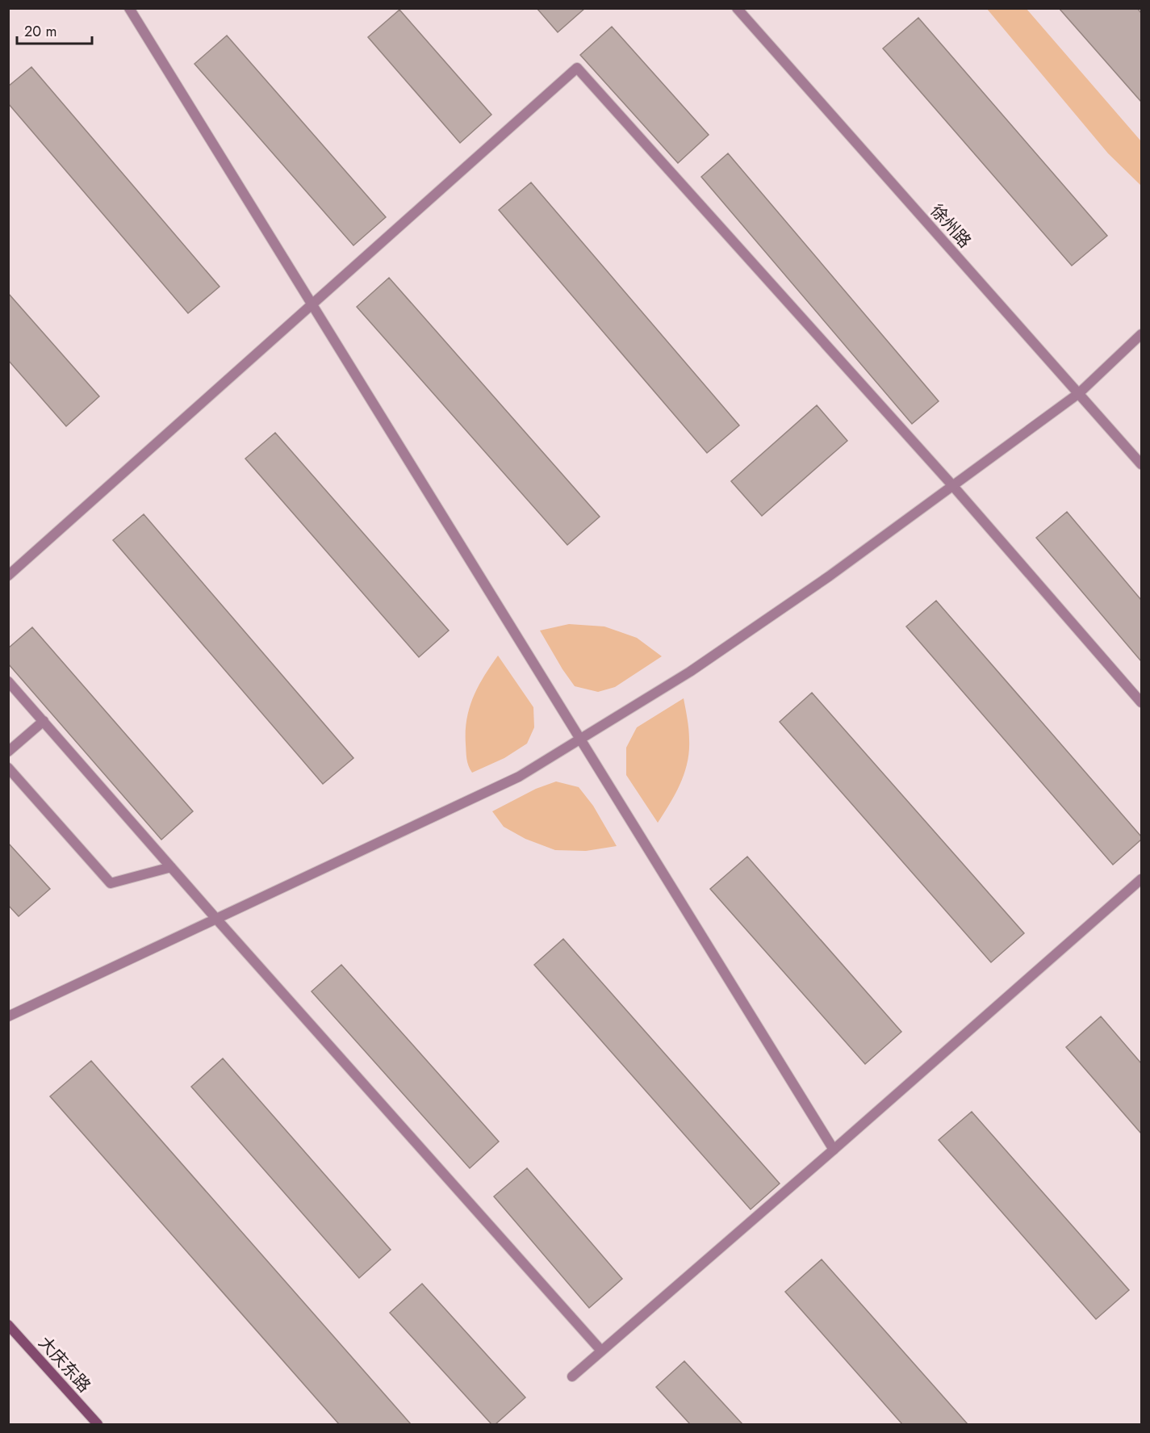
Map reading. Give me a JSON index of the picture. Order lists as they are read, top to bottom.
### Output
{
  "streets": {
    "main road": ["大庆东路"],
    "street": ["徐州路"]
  },
  "scale_bar": "20 m"
}
